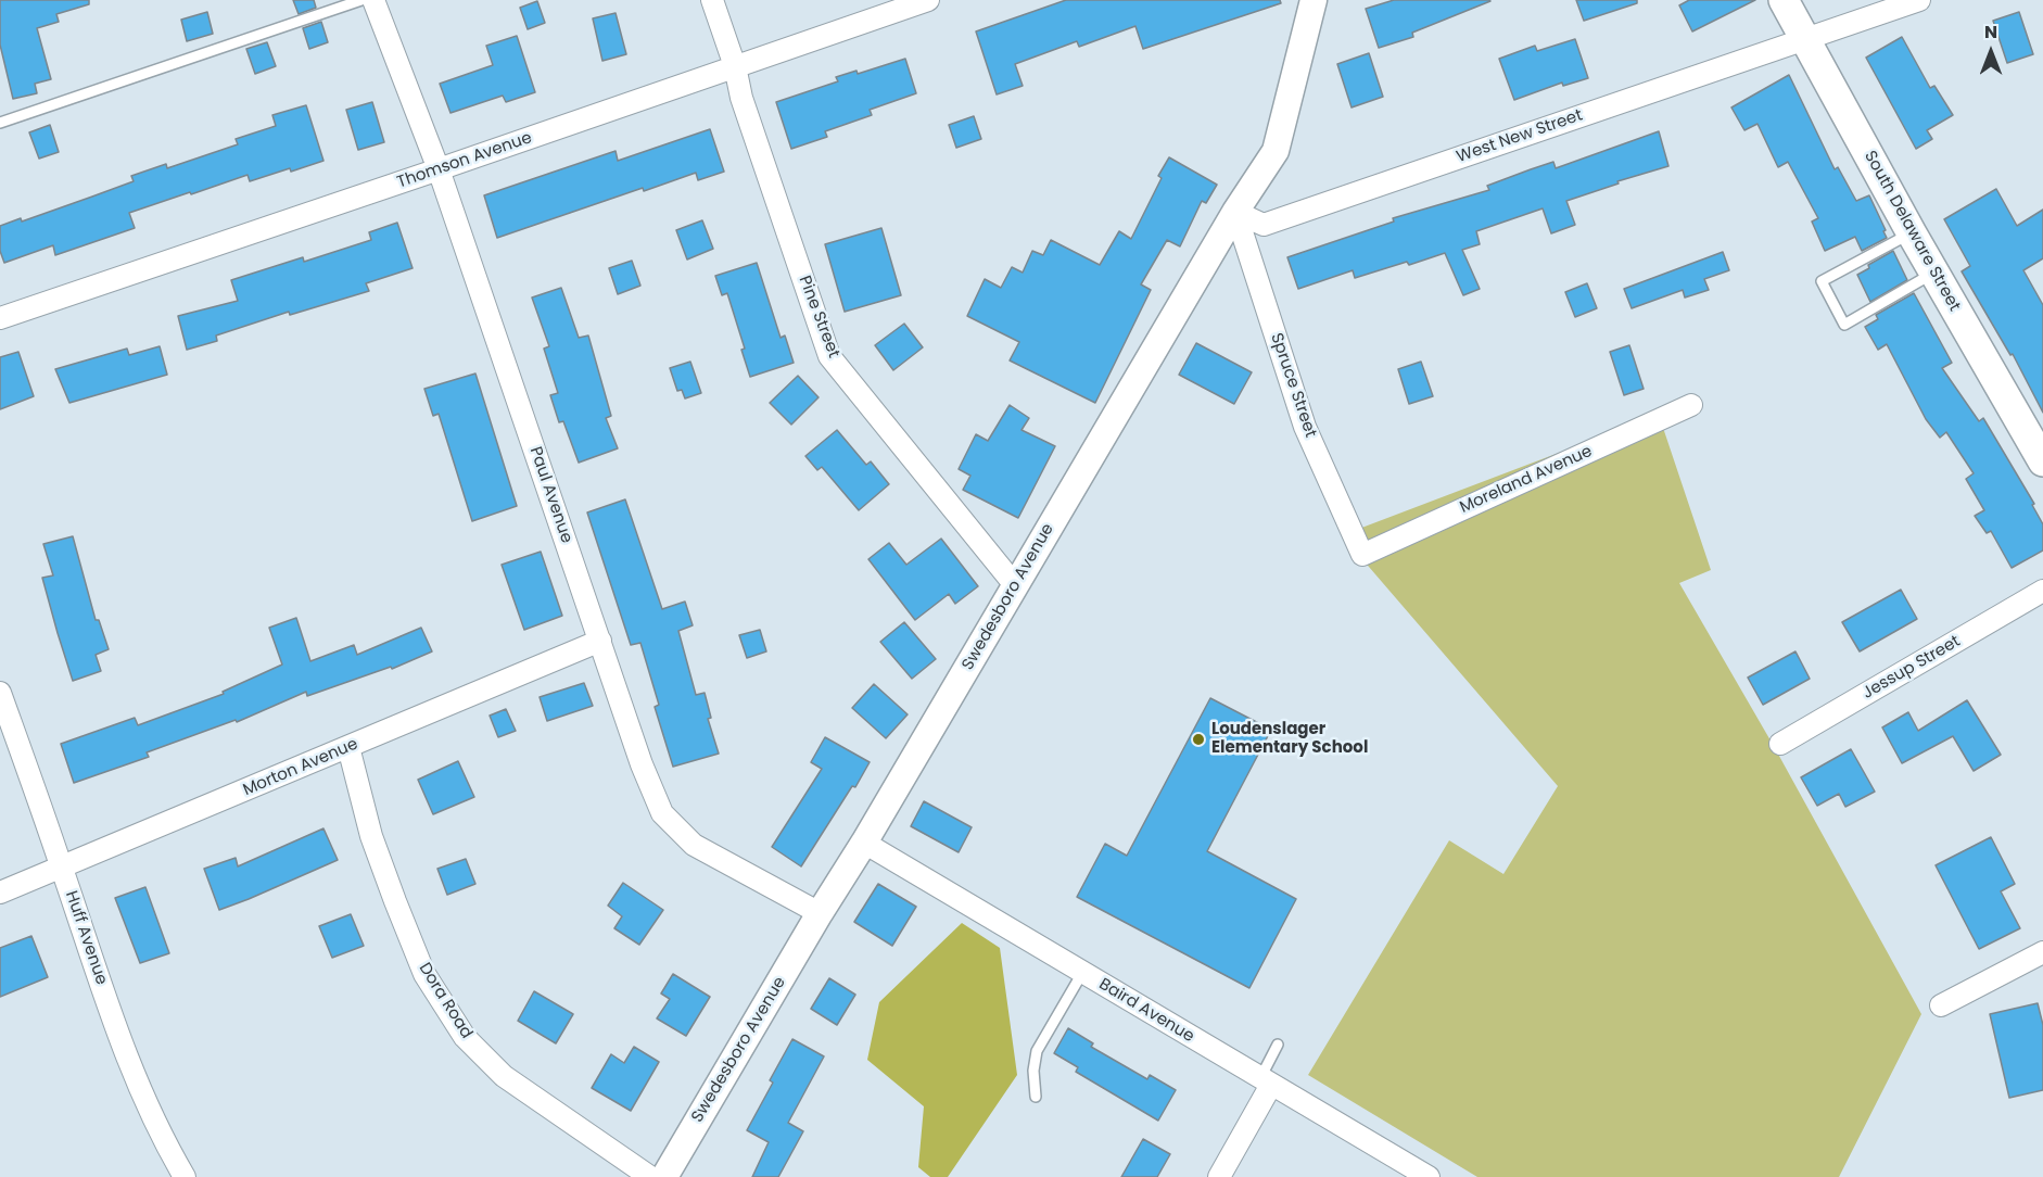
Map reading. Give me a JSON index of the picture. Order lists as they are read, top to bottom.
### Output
{
  "streets": {
    "main road": ["South Delaware Street"],
    "street": [
      "West New Street",
      "Thomson Avenue",
      "Pine Street",
      "Spruce Street",
      "Moreland Avenue",
      "Paul Avenue",
      "Swedesboro Avenue",
      "Jessup Street",
      "Morton Avenue",
      "Huff Avenue",
      "Dora Road",
      "Baird Avenue"
    ]
  },
  "crossings": [
    ["West New Street", "South Delaware Street"],
    ["West New Street", "Spruce Street"],
    ["West New Street", "Swedesboro Avenue"],
    ["Thomson Avenue", "Pine Street"],
    ["Thomson Avenue", "Paul Avenue"],
    ["Pine Street", "Swedesboro Avenue"],
    ["Spruce Street", "Moreland Avenue"],
    ["Spruce Street", "Swedesboro Avenue"],
    ["Paul Avenue", "Swedesboro Avenue"],
    ["Paul Avenue", "Morton Avenue"],
    ["Swedesboro Avenue", "Baird Avenue"],
    ["Morton Avenue", "Huff Avenue"],
    ["Morton Avenue", "Dora Road"]
  ],
  "places": ["Loudenslager Elementary School"],
  "north": "top"
}
